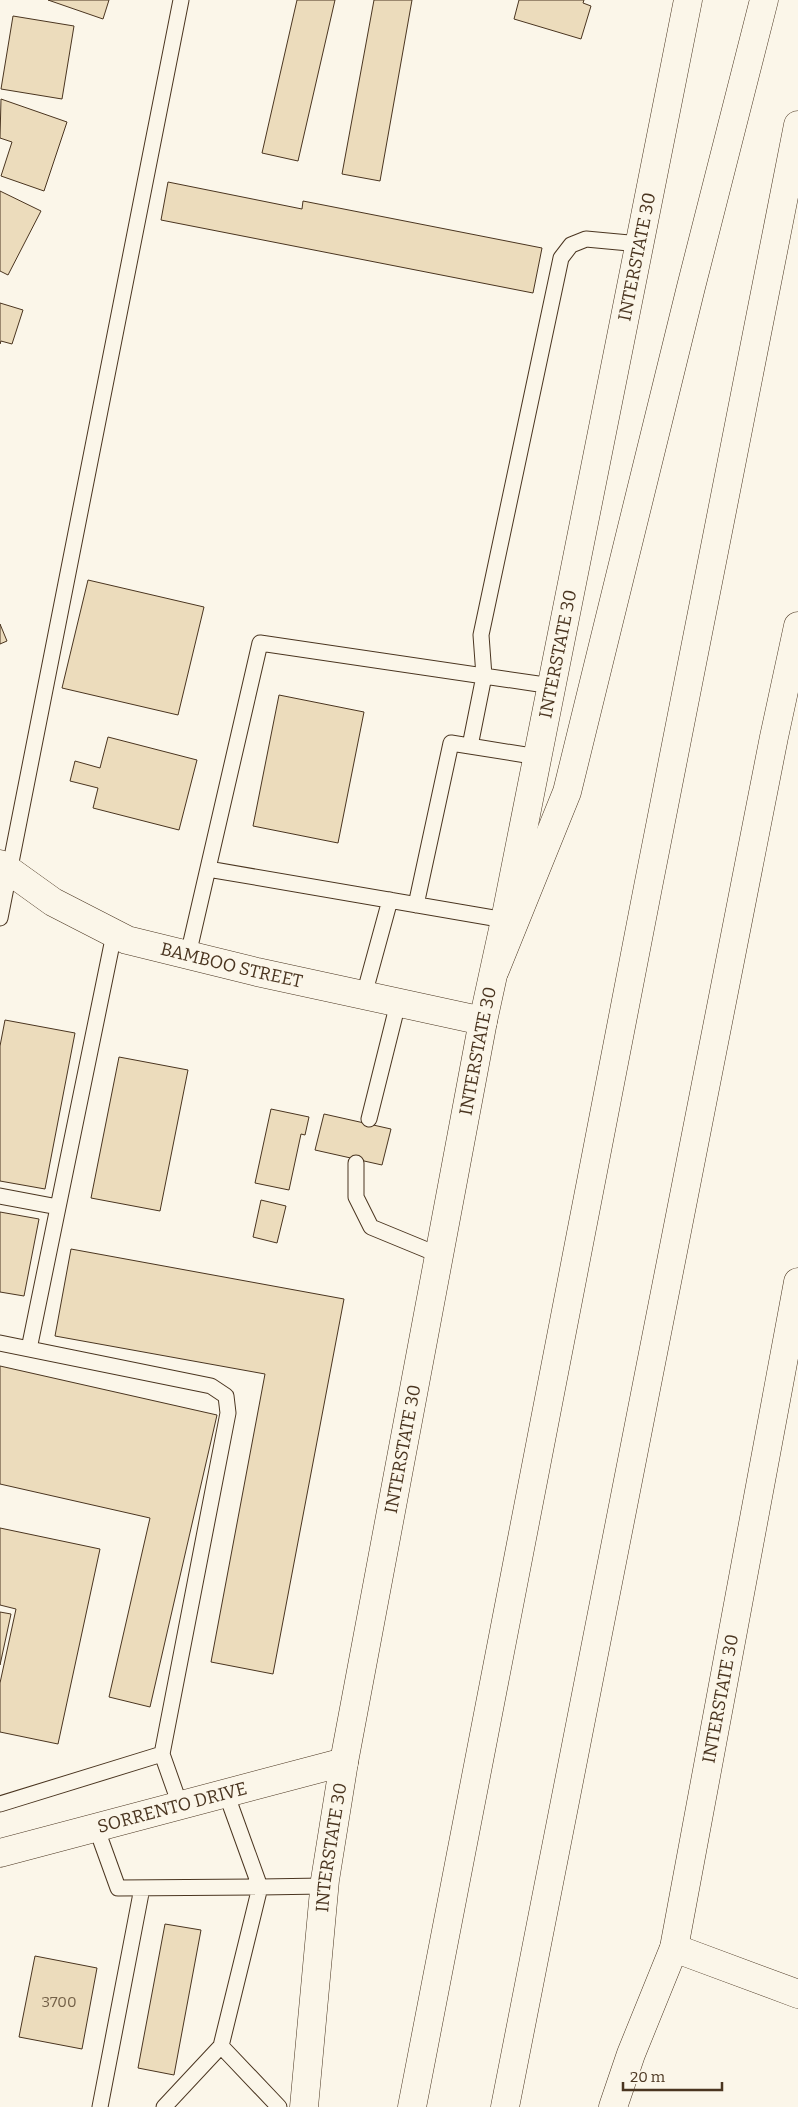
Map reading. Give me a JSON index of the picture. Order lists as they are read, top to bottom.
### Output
{
  "streets": {
    "main road": ["INTERSTATE 30", "BAMBOO STREET", "SORRENTO DRIVE"]
  },
  "crossings": [
    ["INTERSTATE 30", "BAMBOO STREET"],
    ["INTERSTATE 30", "SORRENTO DRIVE"]
  ],
  "house_numbers": ["3700"],
  "scale_bar": "20 m"
}
